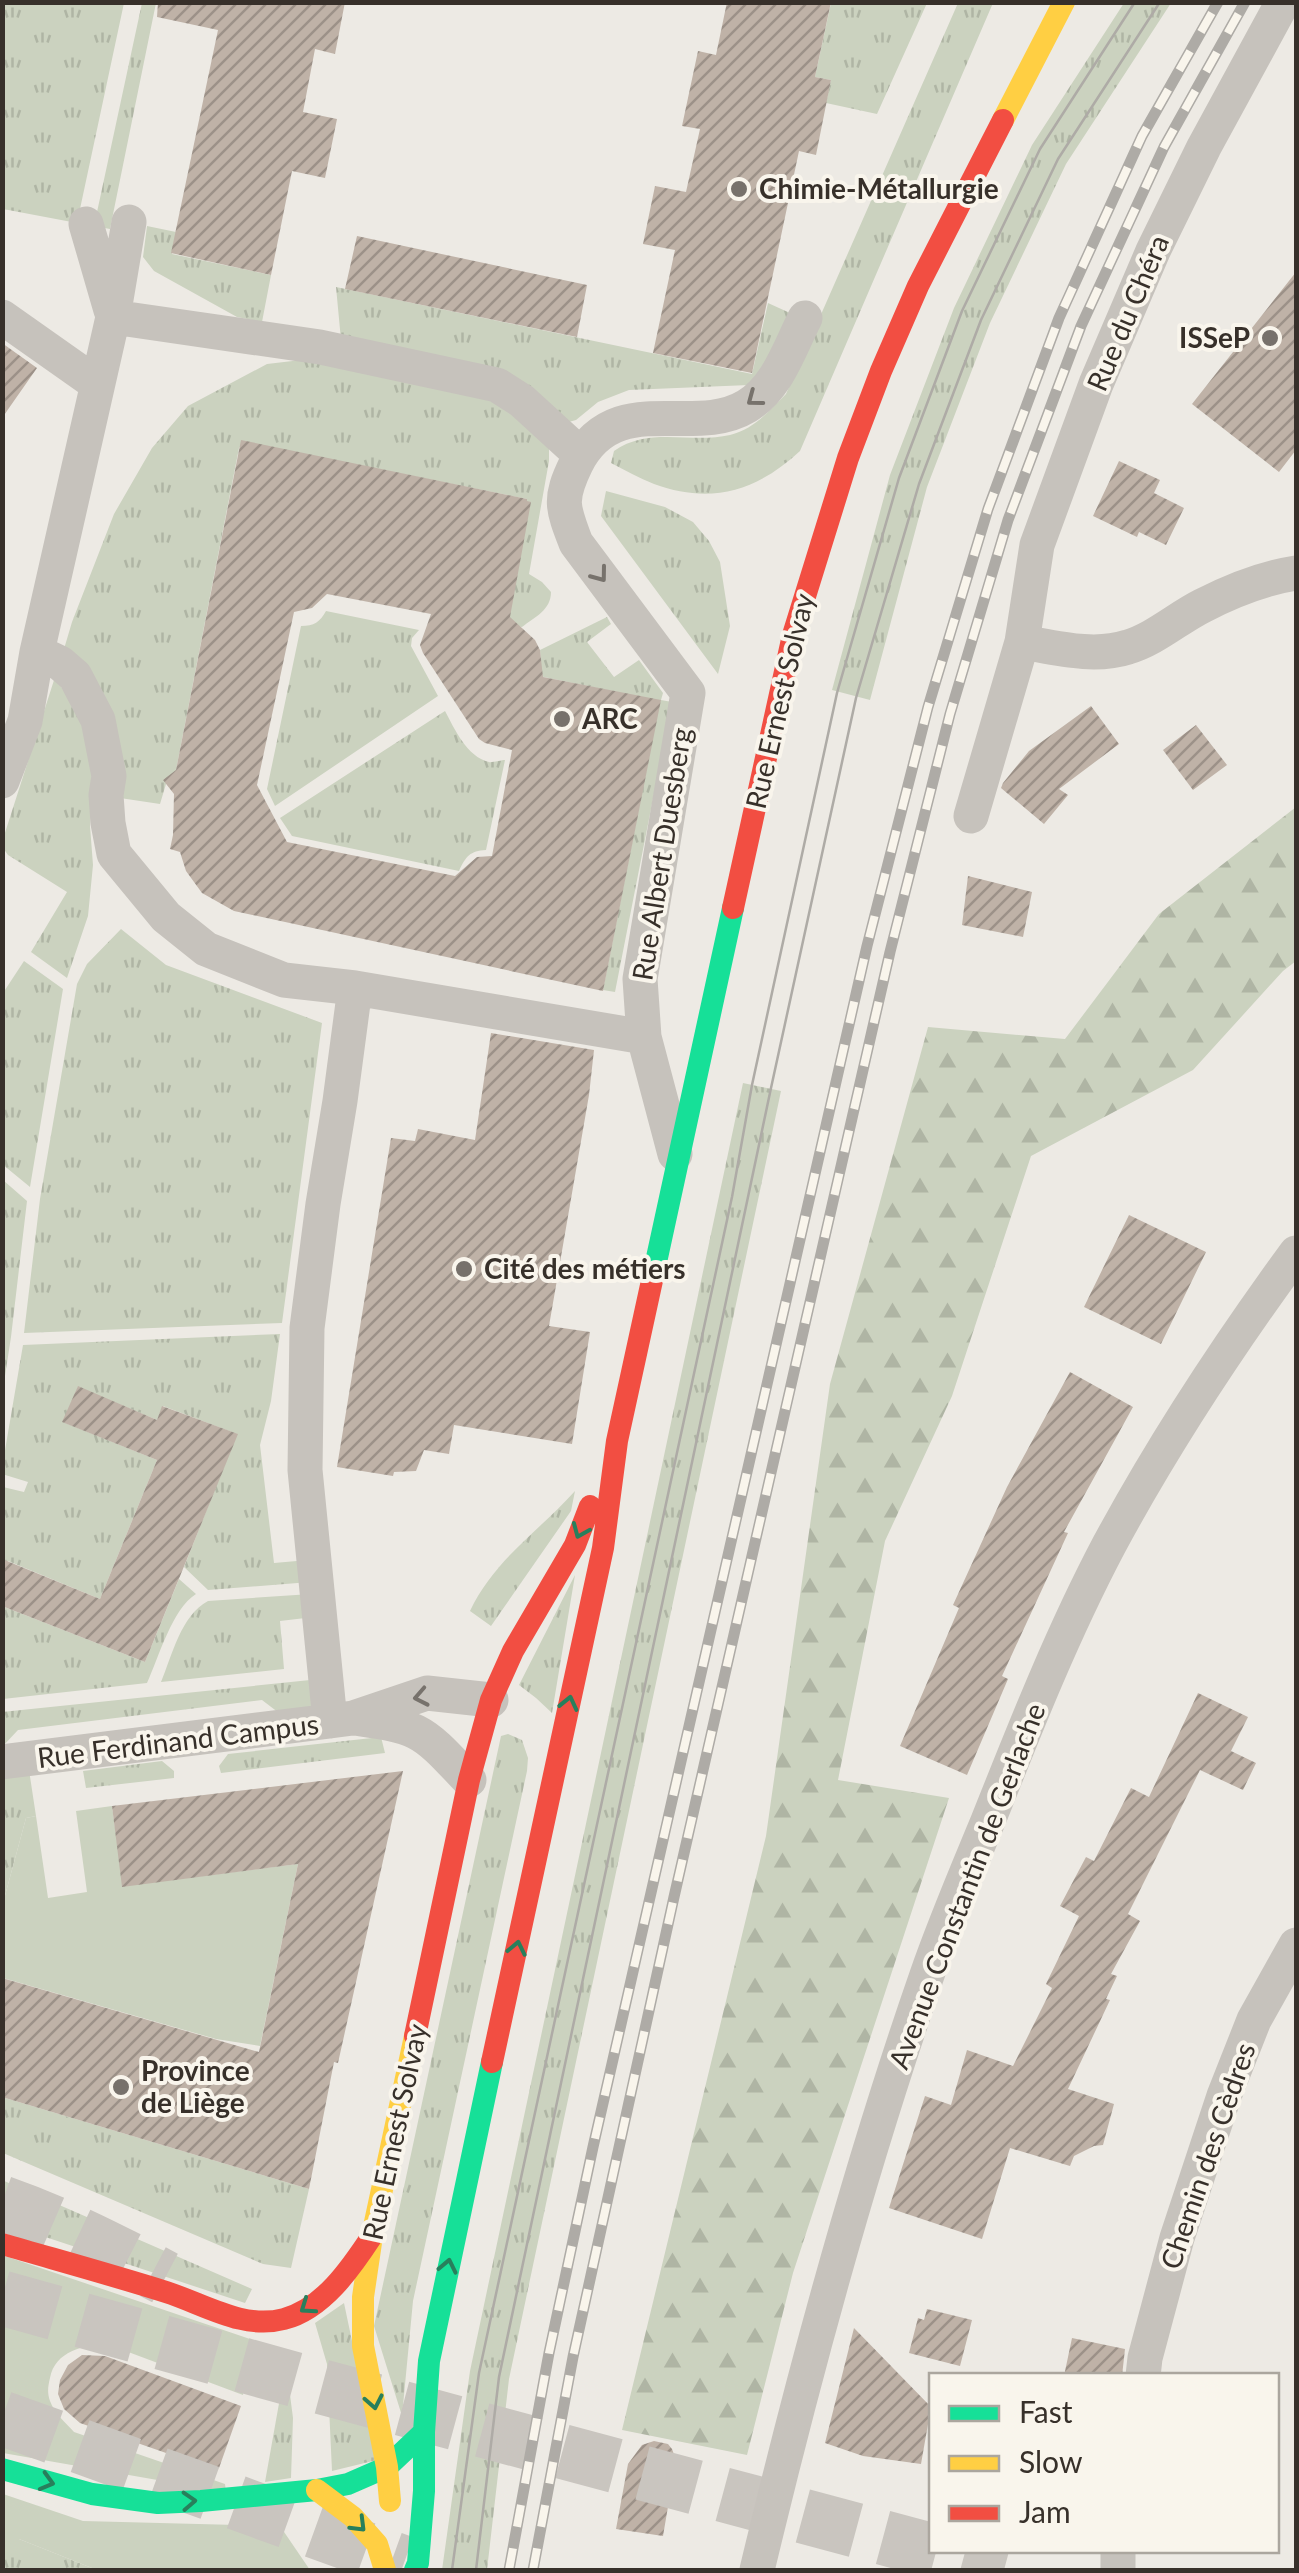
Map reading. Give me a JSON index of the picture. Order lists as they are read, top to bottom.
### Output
{
  "streets": {
    "main road": ["Rue Ernest Solvay"],
    "street": [
      "Rue du Chéra",
      "Rue Albert Duesberg",
      "Rue Ferdinand Campus",
      "Avenue Constantin de Gerlache",
      "Chemin des Cèdres"
    ]
  },
  "crossings": [
    ["Rue Ernest Solvay", "Rue Albert Duesberg"]
  ],
  "one_way": ["Rue Albert Duesberg"],
  "places": [
    "Chimie-Métallurgie",
    "ISSeP",
    "ARC",
    "Cité des métiers",
    "Province de Liège"
  ],
  "legend": ["Fast", "Slow", "Jam"]
}
